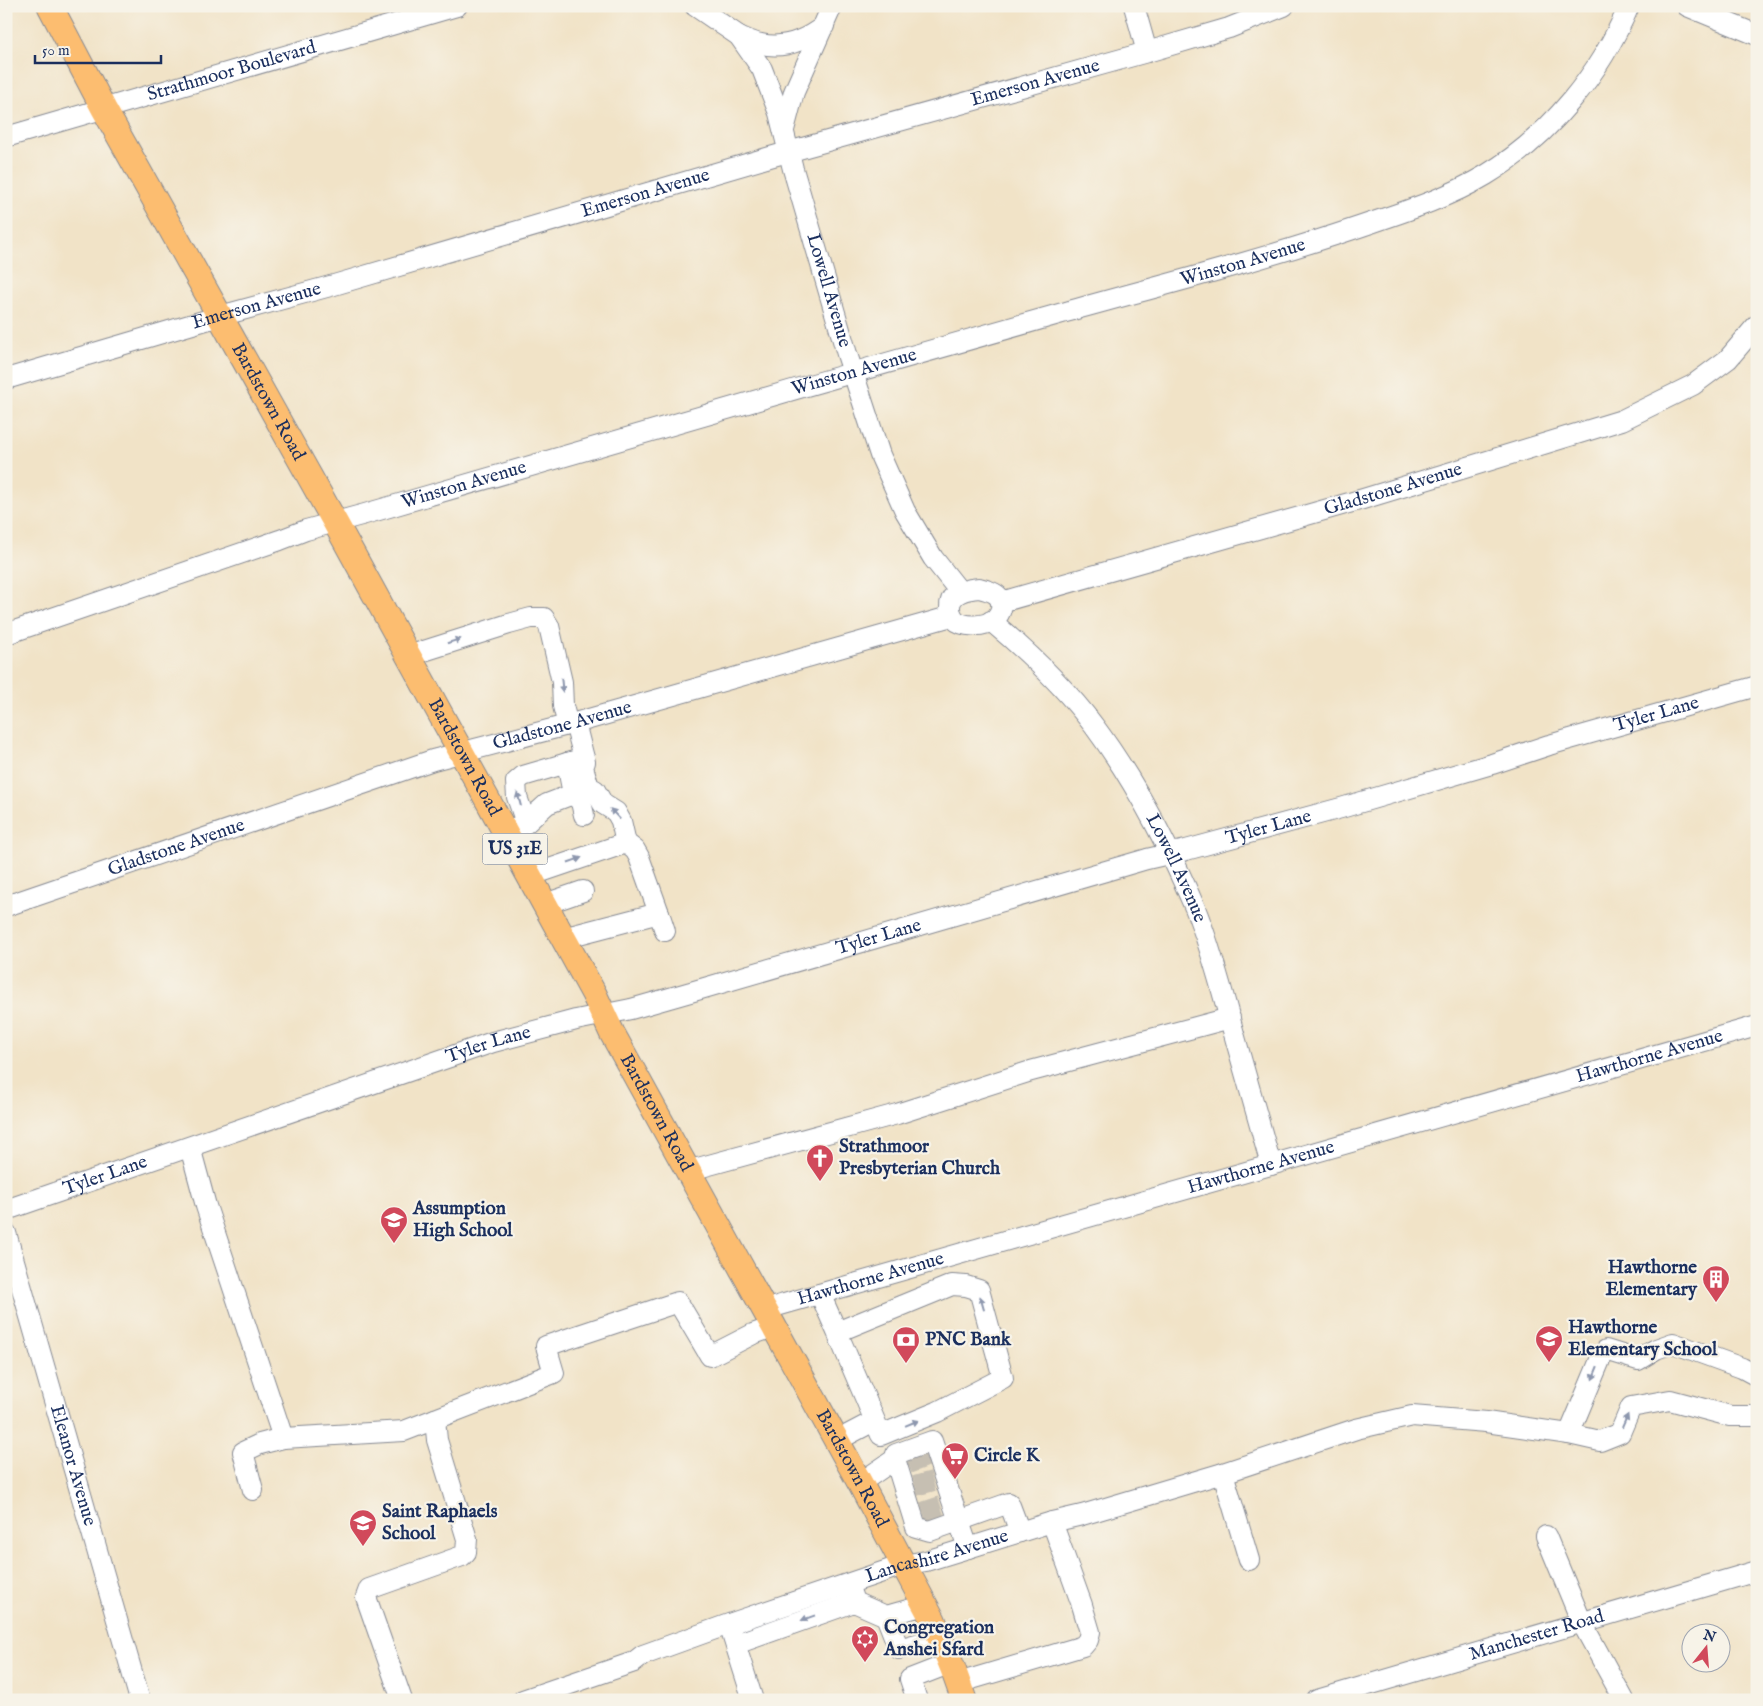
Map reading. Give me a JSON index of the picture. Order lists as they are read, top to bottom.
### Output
{
  "streets": {
    "main road": ["Bardstown Road", "US 31E"],
    "street": [
      "Strathmoor Boulevard",
      "Emerson Avenue",
      "Winston Avenue",
      "Lowell Avenue",
      "Gladstone Avenue",
      "Tyler Lane",
      "Hawthorne Avenue",
      "Eleanor Avenue",
      "Lancashire Avenue",
      "Manchester Road"
    ]
  },
  "crossings": [
    ["Strathmoor Boulevard", "Bardstown Road"],
    ["Emerson Avenue", "Lowell Avenue"],
    ["Emerson Avenue", "Bardstown Road"],
    ["Winston Avenue", "Lowell Avenue"],
    ["Winston Avenue", "Bardstown Road"],
    ["Lowell Avenue", "Gladstone Avenue"],
    ["Lowell Avenue", "Tyler Lane"],
    ["Lowell Avenue", "Hawthorne Avenue"],
    ["Bardstown Road", "Gladstone Avenue"],
    ["Bardstown Road", "Tyler Lane"],
    ["Bardstown Road", "Hawthorne Avenue"],
    ["Bardstown Road", "Lancashire Avenue"]
  ],
  "places": {
    "church": ["Strathmoor Presbyterian Church"],
    "school or university": ["Assumption High School", "Hawthorne Elementary School", "Saint Raphaels School"],
    "building": ["Hawthorne Elementary"],
    "bank": ["PNC Bank"],
    "supermarket": ["Circle K"],
    "synagogue": ["Congregation Anshei Sfard"]
  },
  "scale_bar": "50 m",
  "north": "top"
}
